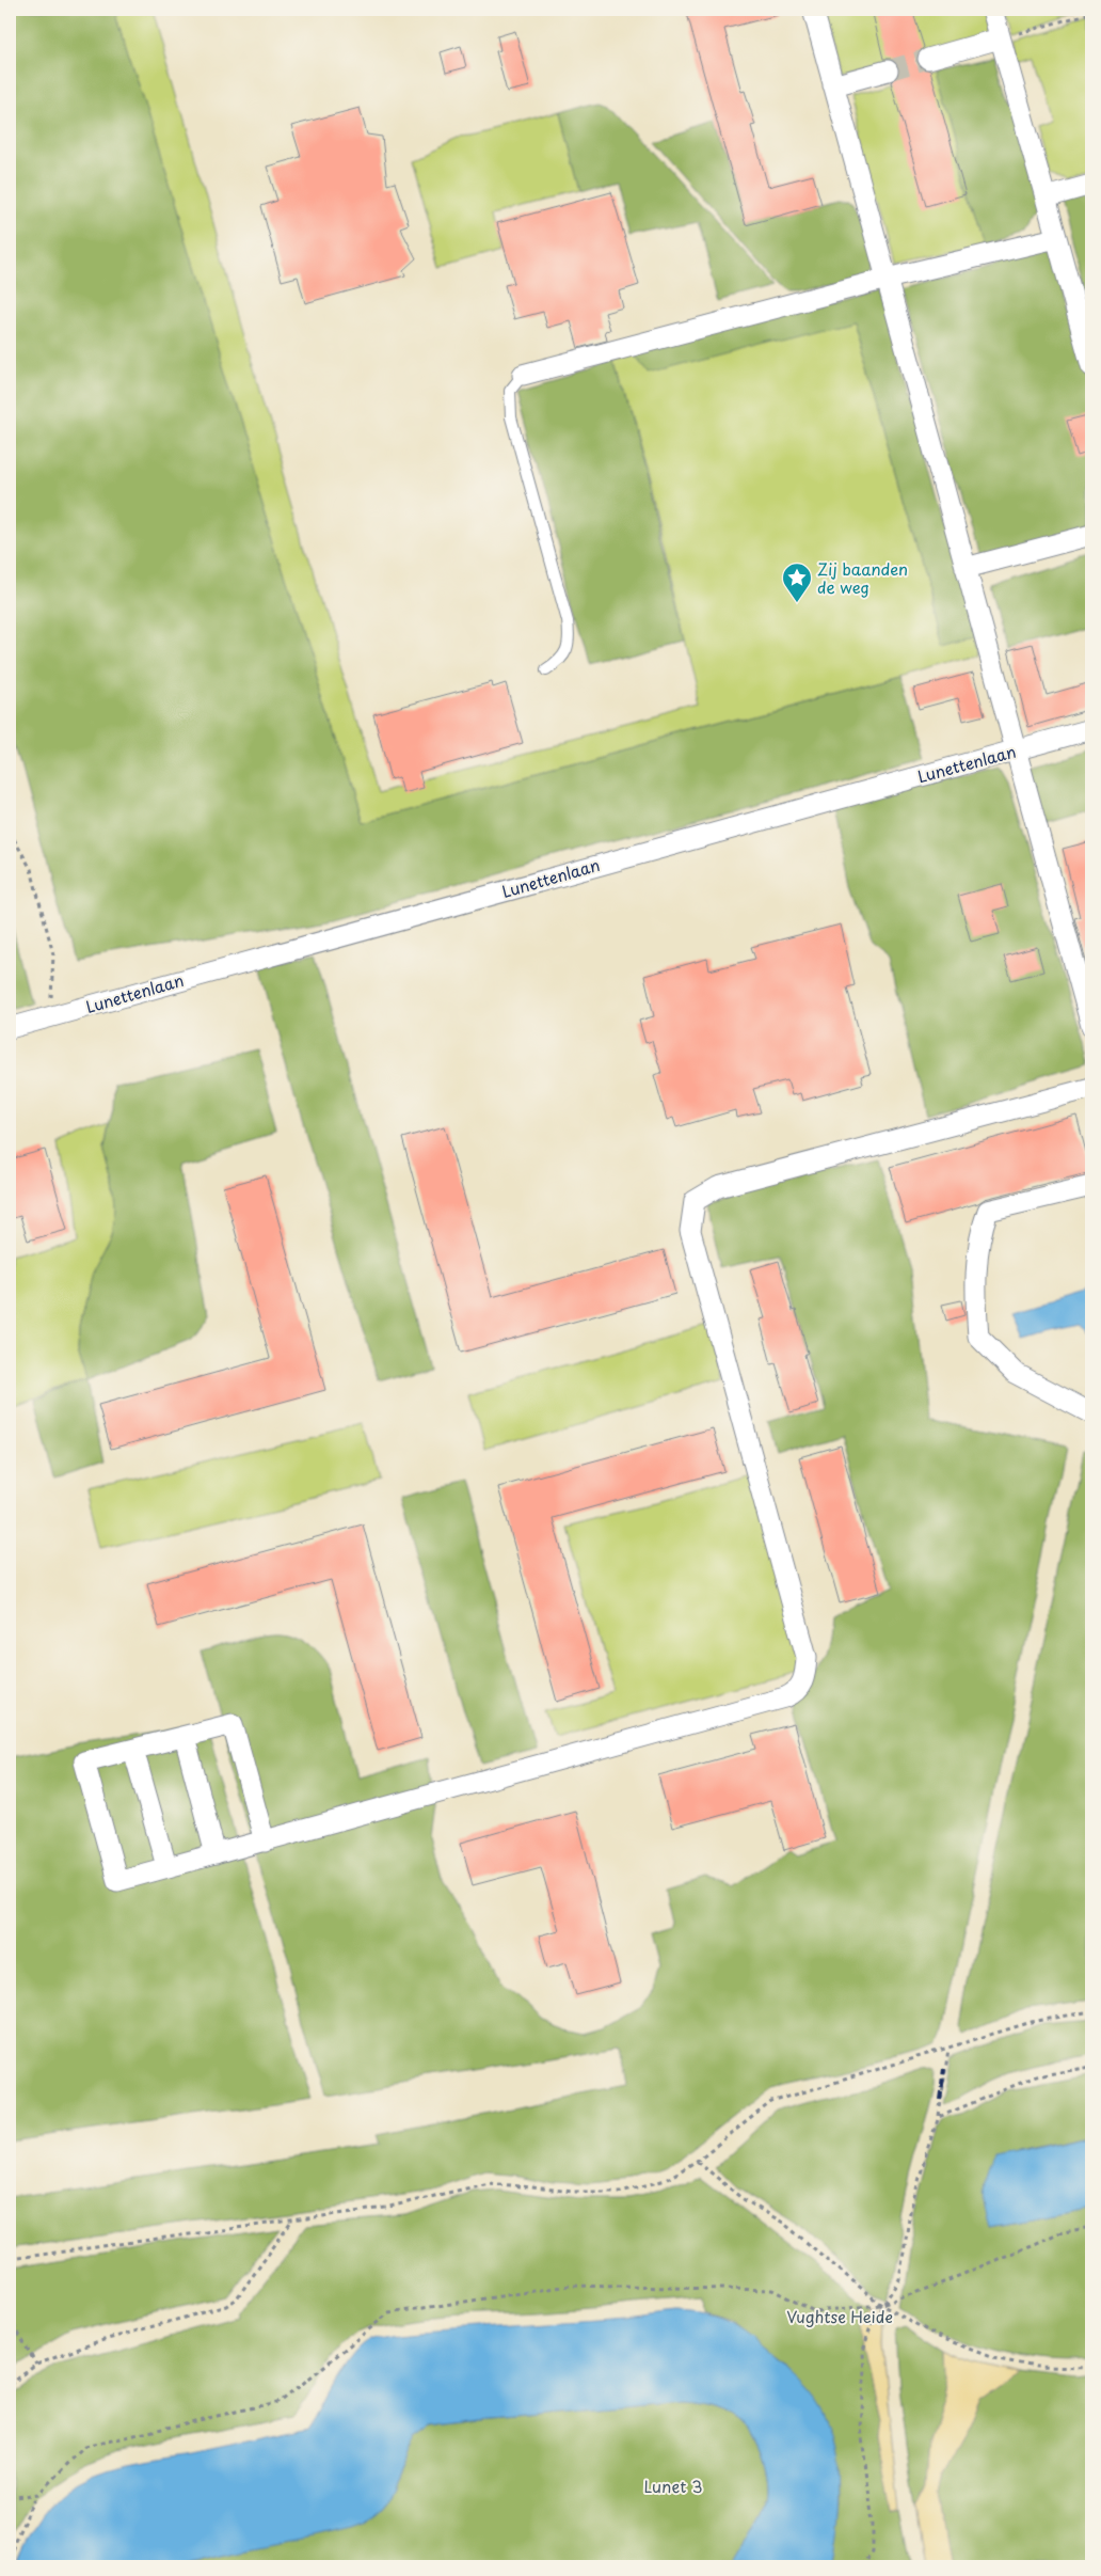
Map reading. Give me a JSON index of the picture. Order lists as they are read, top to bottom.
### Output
{
  "streets": {
    "street": ["Lunettenlaan"]
  },
  "parks": ["Vughtse Heide", "Lunet 3"],
  "places": {
    "place": ["Zij baanden de weg"]
  }
}
